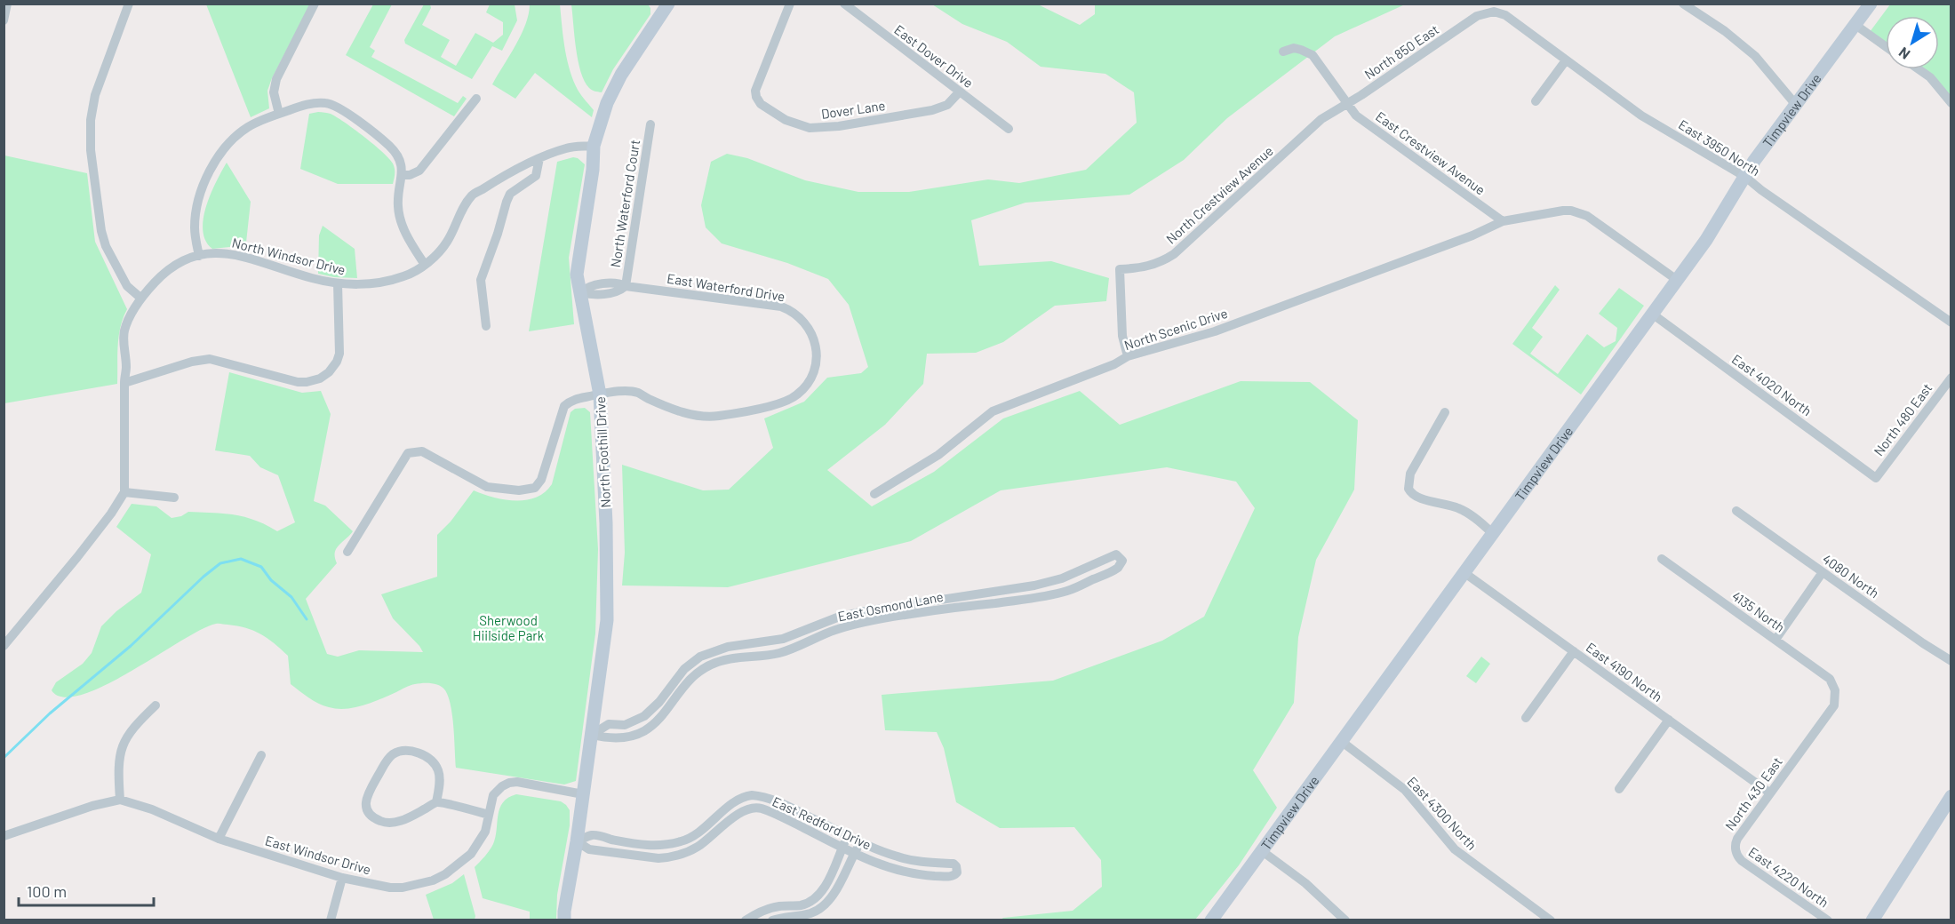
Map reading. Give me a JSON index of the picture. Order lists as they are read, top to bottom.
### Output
{
  "streets": {
    "street": [
      "North 850 East",
      "East Dover Drive",
      "Dover Lane",
      "Timpview Drive",
      "East 3950 North",
      "East Crestview Avenue",
      "North Crestview Avenue",
      "North Waterford Court",
      "North Windsor Drive",
      "East Waterford Drive",
      "North Scenic Drive",
      "East 4020 North",
      "North 480 East",
      "North Foothill Drive",
      "4080 North",
      "East Osmond Lane",
      "4135 North",
      "East 4190 North",
      "North 430 East",
      "East 4300 North",
      "East Redford Drive",
      "East Windsor Drive",
      "East 4220 North"
    ]
  },
  "crossings": [
    ["North 850 East", "East 3950 North"],
    ["North 850 East", "East Crestview Avenue"],
    ["North 850 East", "North Crestview Avenue"],
    ["East Dover Drive", "Dover Lane"],
    ["Timpview Drive", "East 3950 North"],
    ["Timpview Drive", "North Scenic Drive"],
    ["Timpview Drive", "East 4020 North"],
    ["Timpview Drive", "East 4190 North"],
    ["Timpview Drive", "East 4300 North"],
    ["East Crestview Avenue", "North Crestview Avenue"],
    ["East Crestview Avenue", "North Scenic Drive"],
    ["North Crestview Avenue", "North Scenic Drive"],
    ["North Waterford Court", "East Waterford Drive"],
    ["North Windsor Drive", "North Foothill Drive"],
    ["East Waterford Drive", "North Foothill Drive"],
    ["East 4020 North", "North 480 East"],
    ["North Foothill Drive", "East Osmond Lane"],
    ["North Foothill Drive", "East Redford Drive"],
    ["North Foothill Drive", "East Windsor Drive"],
    ["4135 North", "North 430 East"],
    ["East 4190 North", "North 430 East"],
    ["North 430 East", "East 4220 North"]
  ],
  "parks": ["Sherwood Hiilside Park"],
  "scale_bar": "100 m",
  "north": "bottom left"
}
